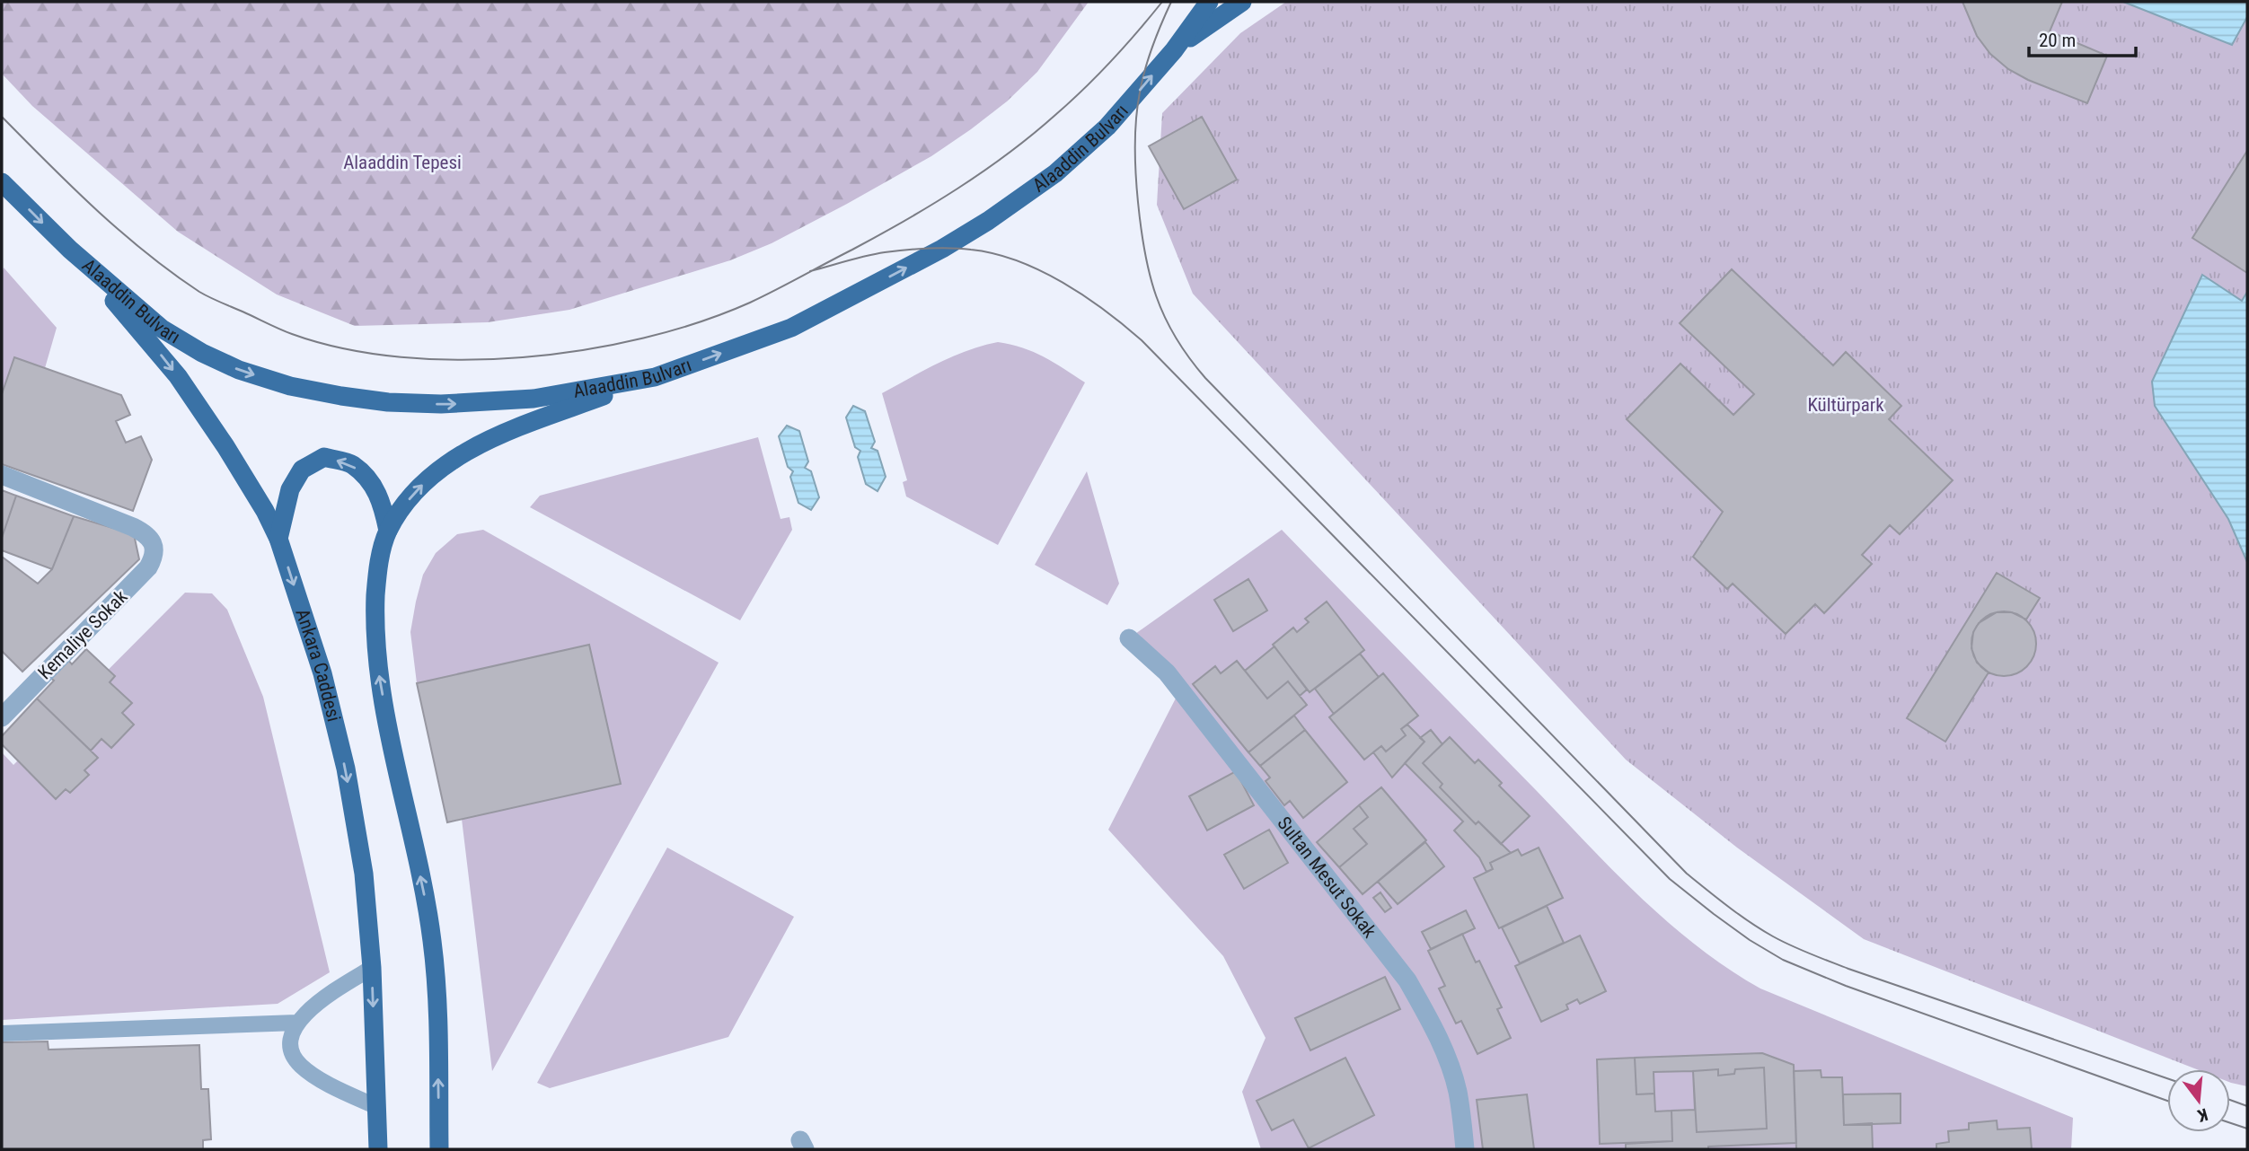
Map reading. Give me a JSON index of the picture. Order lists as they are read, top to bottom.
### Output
{
  "streets": {
    "main road": ["Alaaddin Bulvarı", "Ankara Caddesi"],
    "street": ["Kemaliye Sokak", "Sultan Mesut Sokak"]
  },
  "crossings": [
    ["Alaaddin Bulvarı", "Ankara Caddesi"]
  ],
  "one_way": ["Alaaddin Bulvarı"],
  "parks": ["Alaaddin Tepesi", "Kültürpark"],
  "scale_bar": "20 m",
  "north": "bottom"
}
